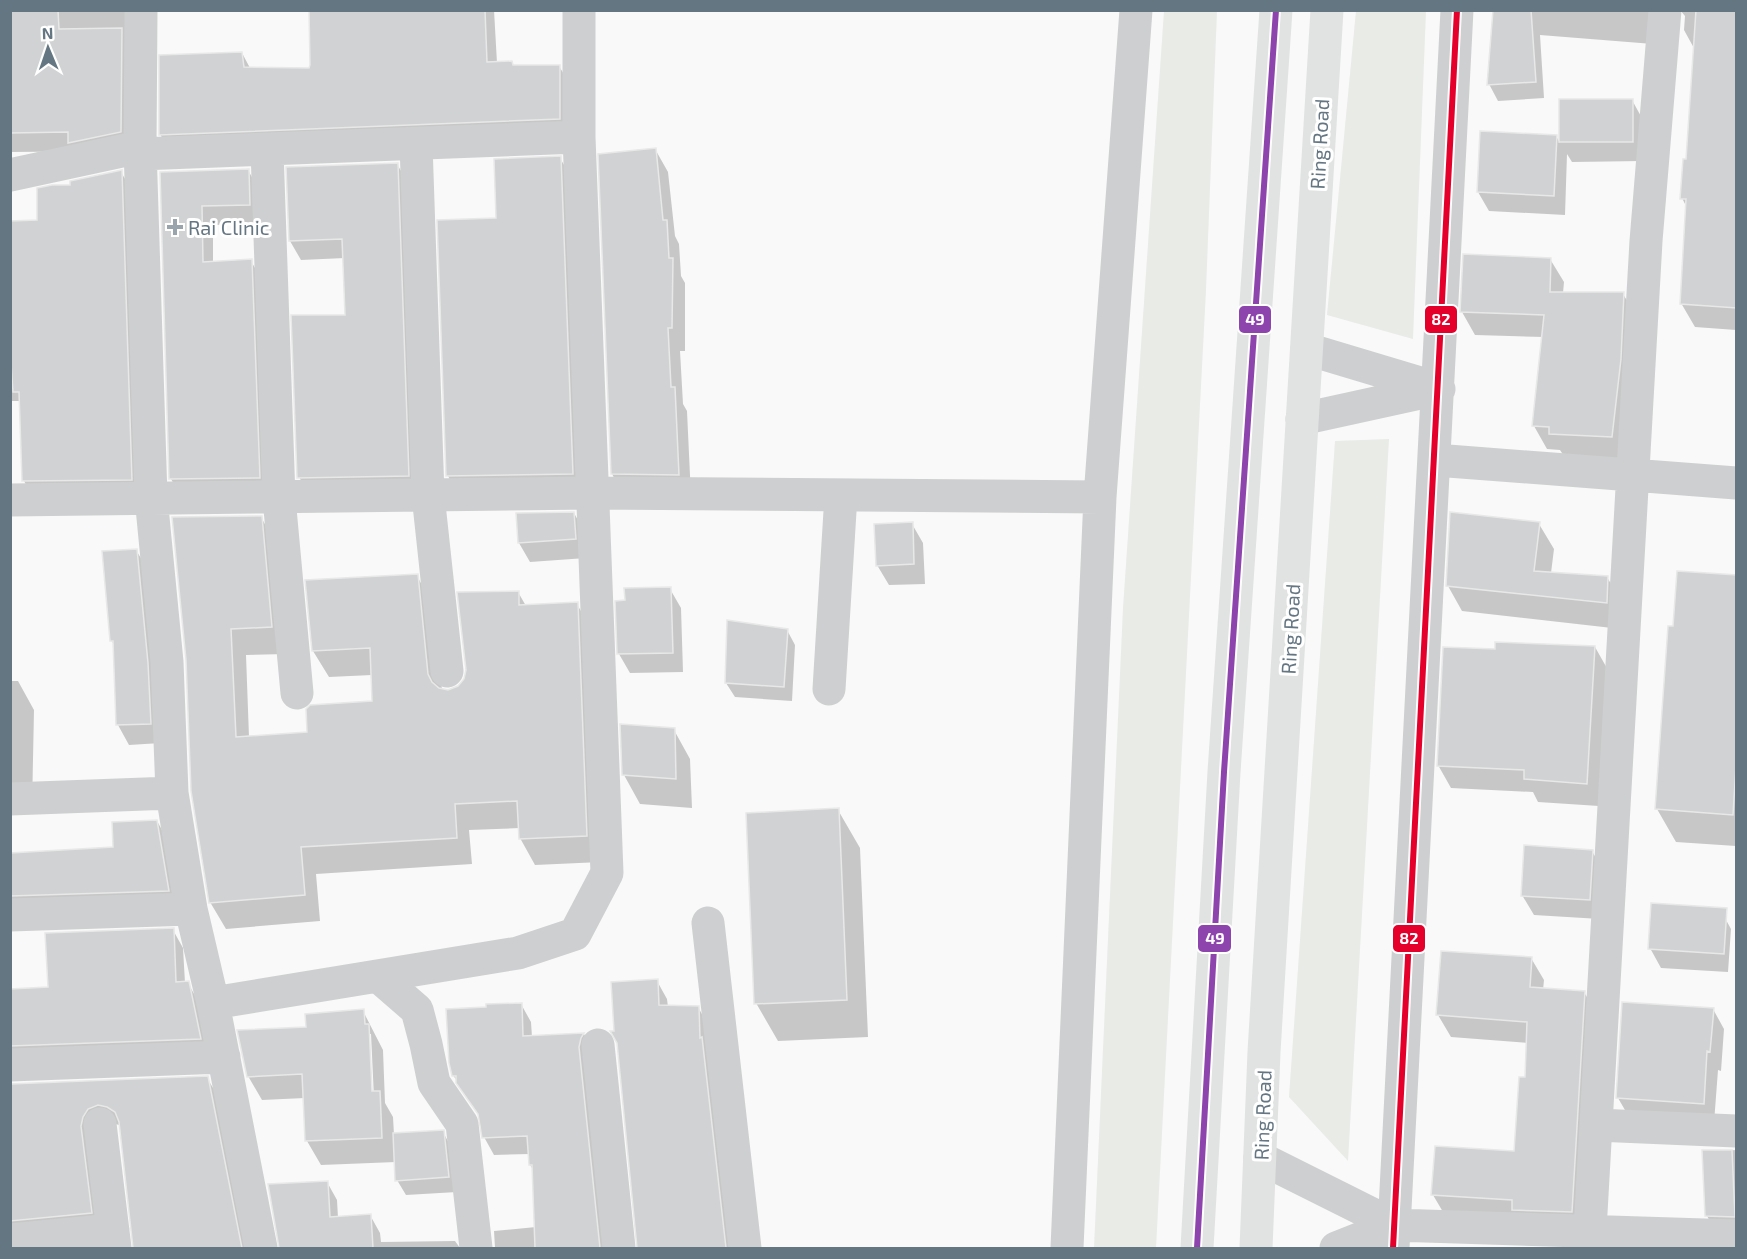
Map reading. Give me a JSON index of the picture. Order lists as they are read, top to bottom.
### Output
{
  "streets": {
    "main road": ["Ring Road"]
  },
  "places": {
    "health": ["Rai Clinic"]
  },
  "lines": ["transit line 49", "transit line 82"],
  "north": "top"
}
